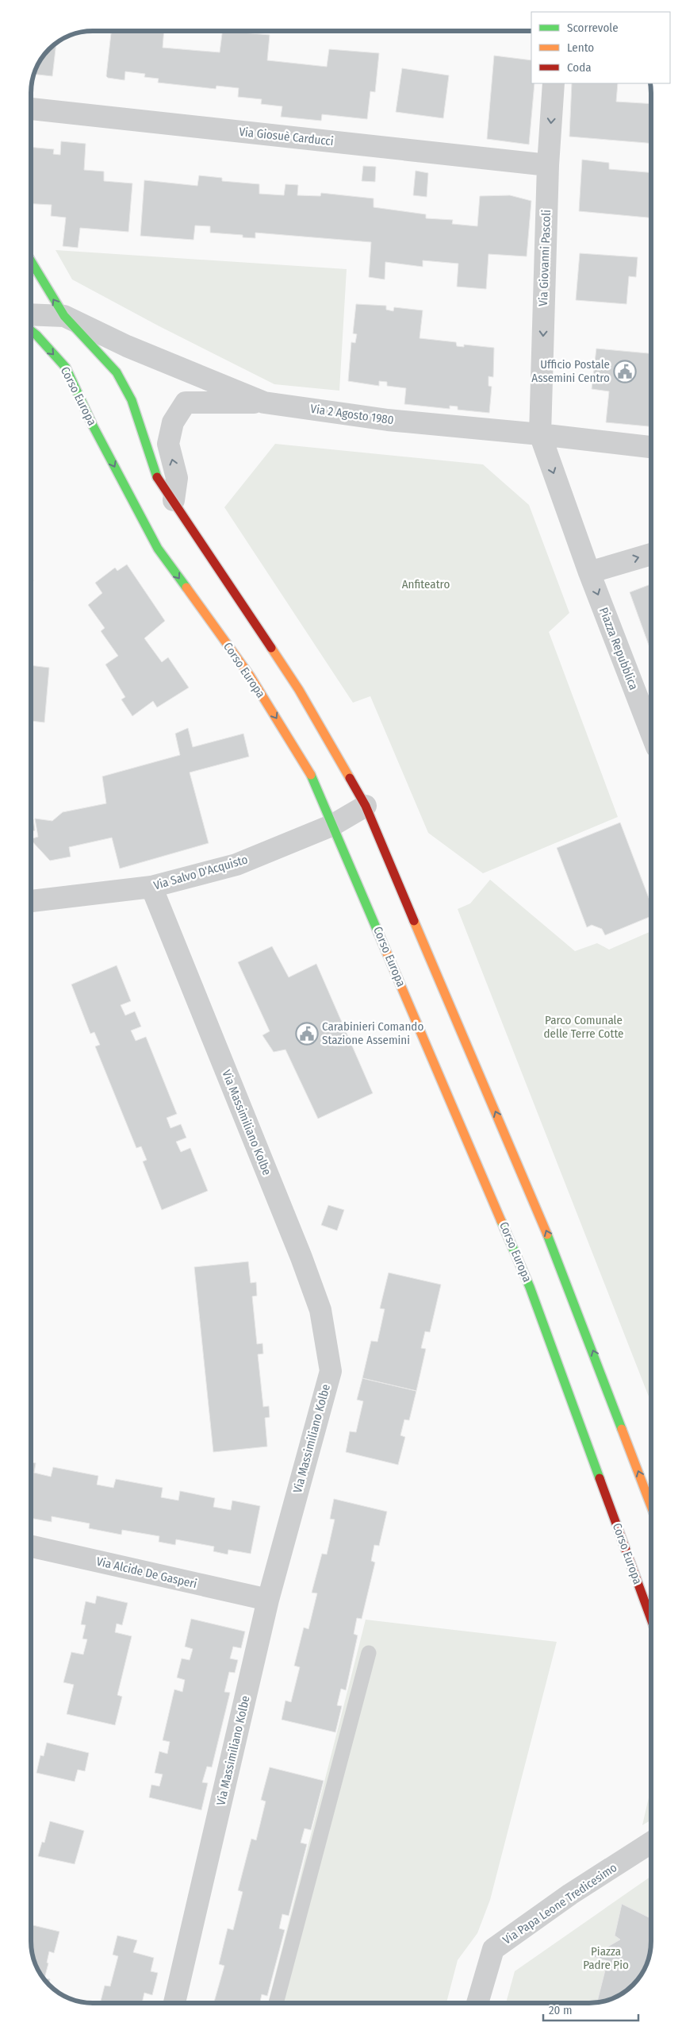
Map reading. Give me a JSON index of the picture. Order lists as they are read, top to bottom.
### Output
{
  "streets": {
    "street": [
      "Via Giosuè Carducci",
      "Via Giovanni Pascoli",
      "Corso Europa",
      "Via 2 Agosto 1980",
      "Piazza Repubblica",
      "Via Salvo D'Acquisto",
      "Via Massimiliano Kolbe",
      "Via Alcide De Gasperi",
      "Via Papa Leone Tredicesimo"
    ]
  },
  "crossings": [
    ["Via Giosuè Carducci", "Via Giovanni Pascoli"],
    ["Via Giovanni Pascoli", "Via 2 Agosto 1980"],
    ["Via Giovanni Pascoli", "Piazza Repubblica"],
    ["Corso Europa", "Via Salvo D'Acquisto"],
    ["Via 2 Agosto 1980", "Piazza Repubblica"],
    ["Via Salvo D'Acquisto", "Via Massimiliano Kolbe"],
    ["Via Massimiliano Kolbe", "Via Alcide De Gasperi"]
  ],
  "one_way": ["Via Giovanni Pascoli", "Piazza Repubblica"],
  "parks": ["Anfiteatro", "Parco Comunale delle Terre Cotte", "Piazza Padre Pio"],
  "places": {
    "public building": ["Ufficio Postale Assemini Centro", "Carabinieri Comando Stazione Assemini"]
  },
  "legend": ["Scorrevole", "Lento", "Coda"],
  "scale_bar": "20 m"
}
